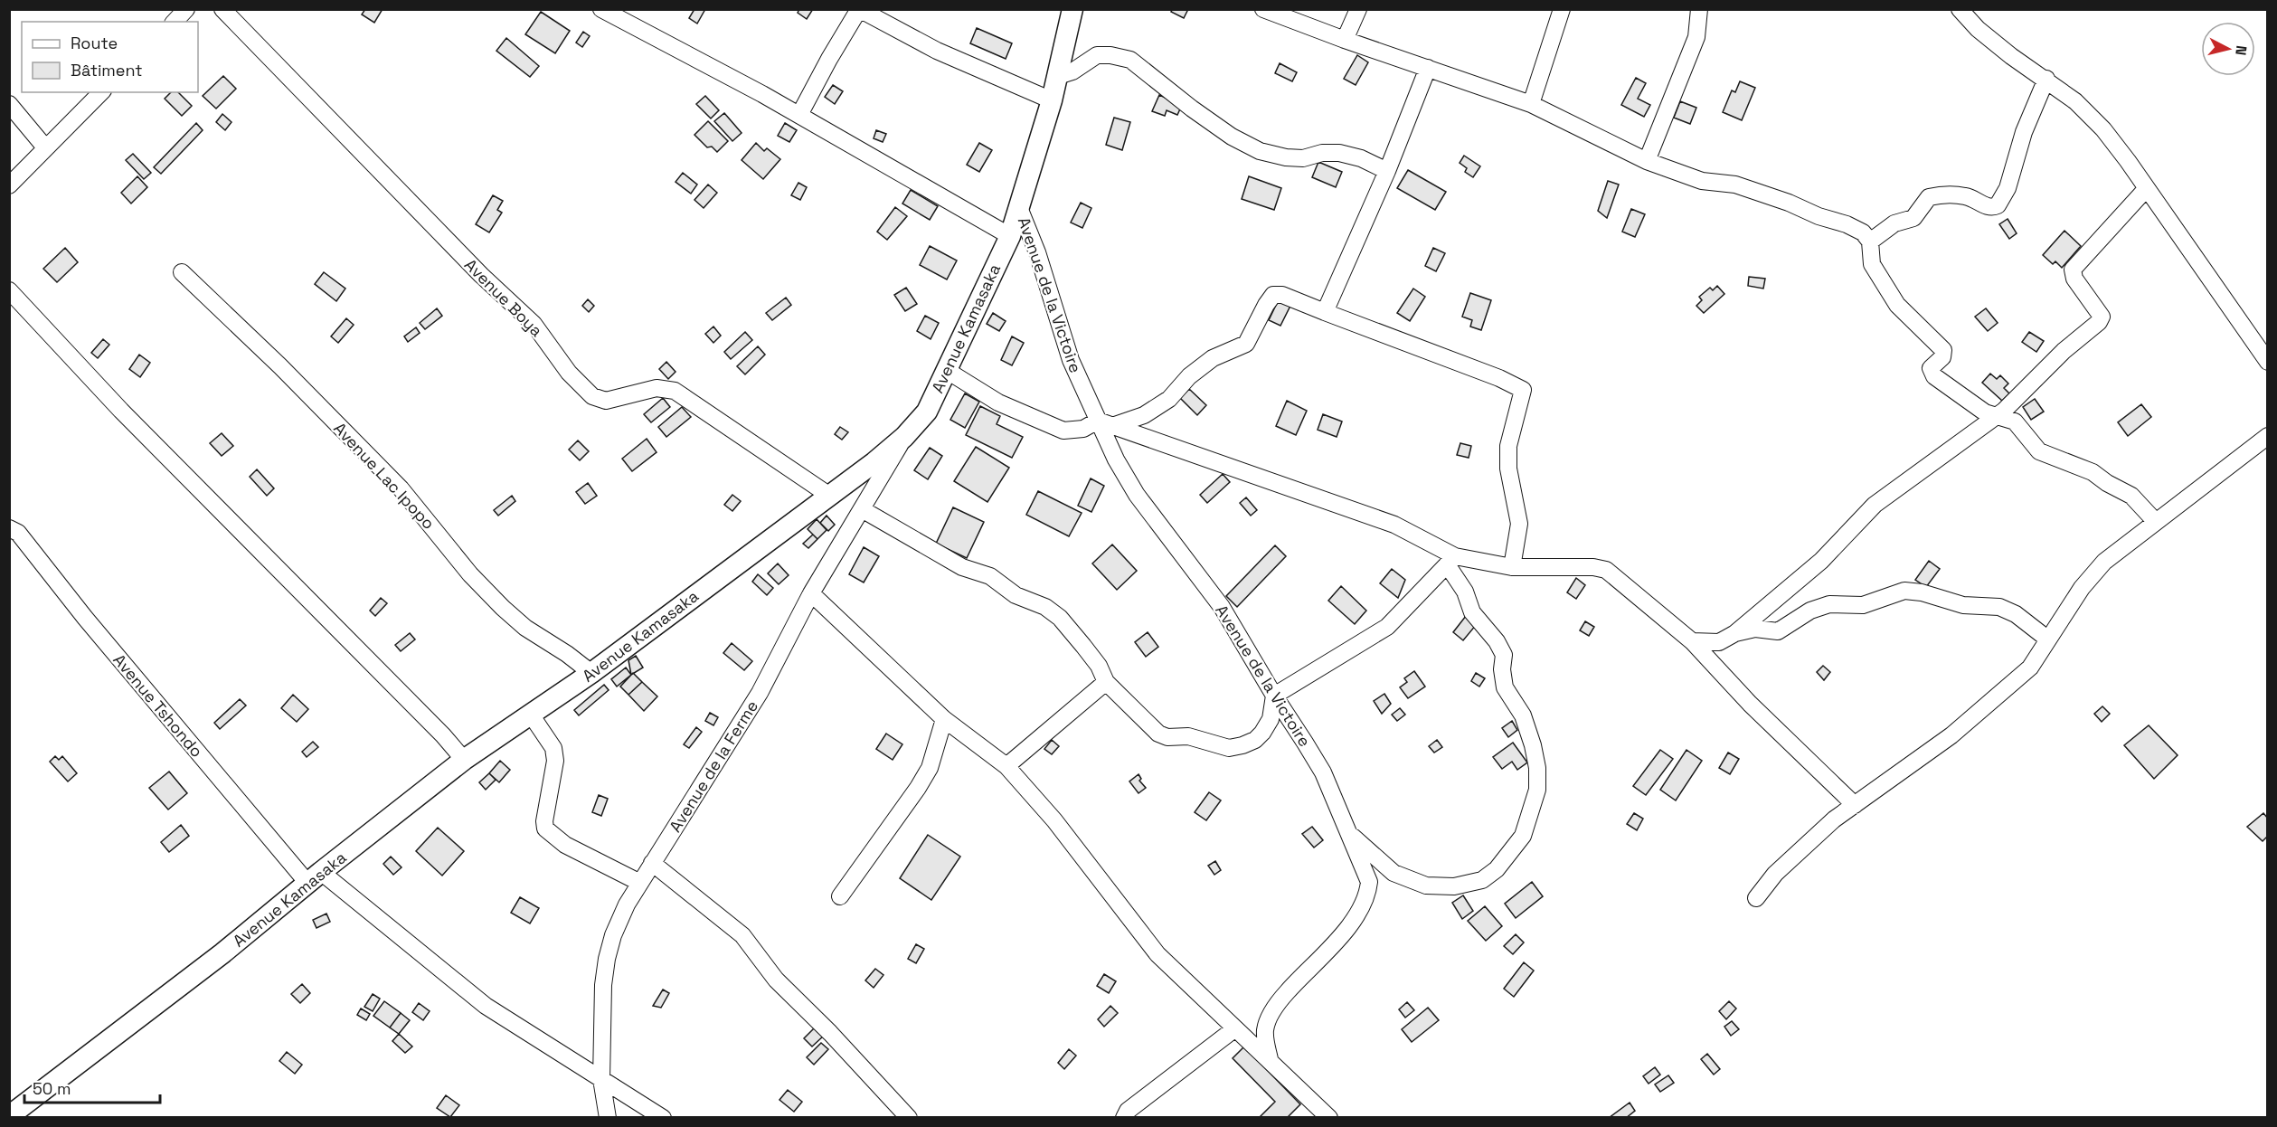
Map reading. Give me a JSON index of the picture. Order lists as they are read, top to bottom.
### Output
{
  "streets": {
    "street": [
      "Avenue de la Victoire",
      "Avenue Boya",
      "Avenue Kamasaka",
      "Avenue Lac Ipopo",
      "Avenue Tshondo",
      "Avenue de la Ferme"
    ]
  },
  "crossings": [
    ["Avenue de la Victoire", "Avenue Kamasaka"],
    ["Avenue Boya", "Avenue Kamasaka"],
    ["Avenue Kamasaka", "Avenue Lac Ipopo"],
    ["Avenue Kamasaka", "Avenue Tshondo"],
    ["Avenue Kamasaka", "Avenue de la Ferme"],
    ["Avenue Tshondo", "Avenue de la Ferme"]
  ],
  "legend": ["Route", "Bâtiment"],
  "scale_bar": "50 m",
  "north": "right"
}
